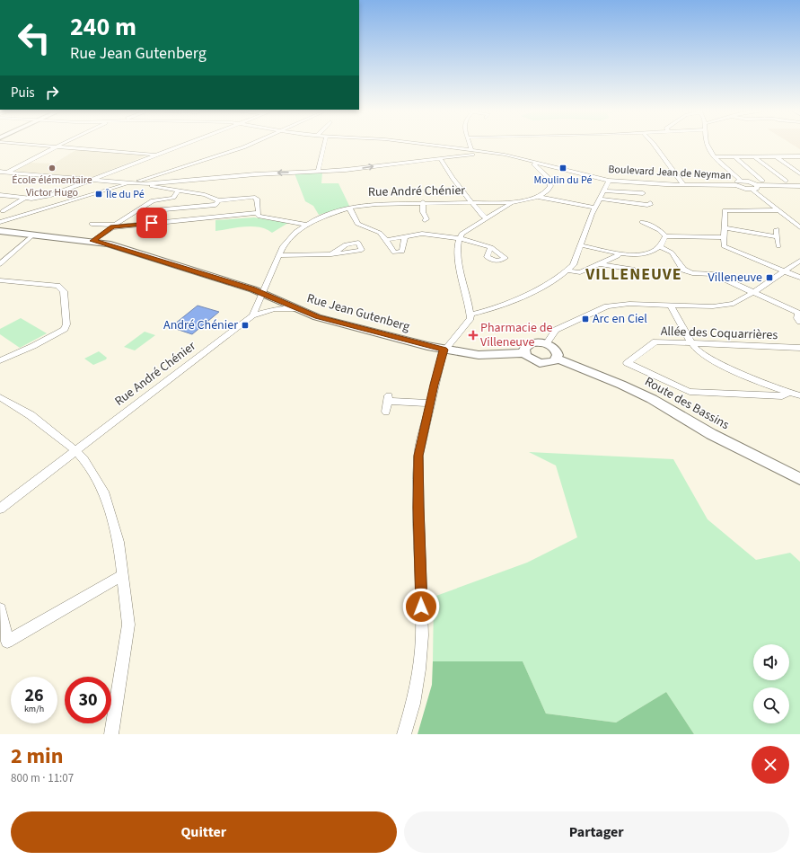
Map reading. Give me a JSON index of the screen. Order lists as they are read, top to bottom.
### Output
{
  "streets": {
    "main road": ["Rue Jean Gutenberg", "Route des Bassins"],
    "street": ["Boulevard Jean de Neyman", "Rue André Chénier", "Allée des Coquarrières"]
  },
  "crossings": [
    ["Rue André Chénier", "Rue Jean Gutenberg"],
    ["Rue Jean Gutenberg", "Route des Bassins"]
  ],
  "districts": ["VILLENEUVE"],
  "places": {
    "other": ["École élémentaire Victor Hugo"],
    "transit": [
      "Moulin du Pé",
      "Île du Pé",
      "Villeneuve",
      "Arc en Ciel",
      "André Chénier"
    ],
    "health": ["Pharmacie de Villeneuve"]
  },
  "page": {
    "turn": ["240 m", "Rue Jean Gutenberg"],
    "then": "Puis",
    "speed": "26 km/h",
    "limit": "30",
    "heading": ["2 min", "800 m · 11:07"],
    "buttons": ["Quitter", "Partager"]
  }
}
